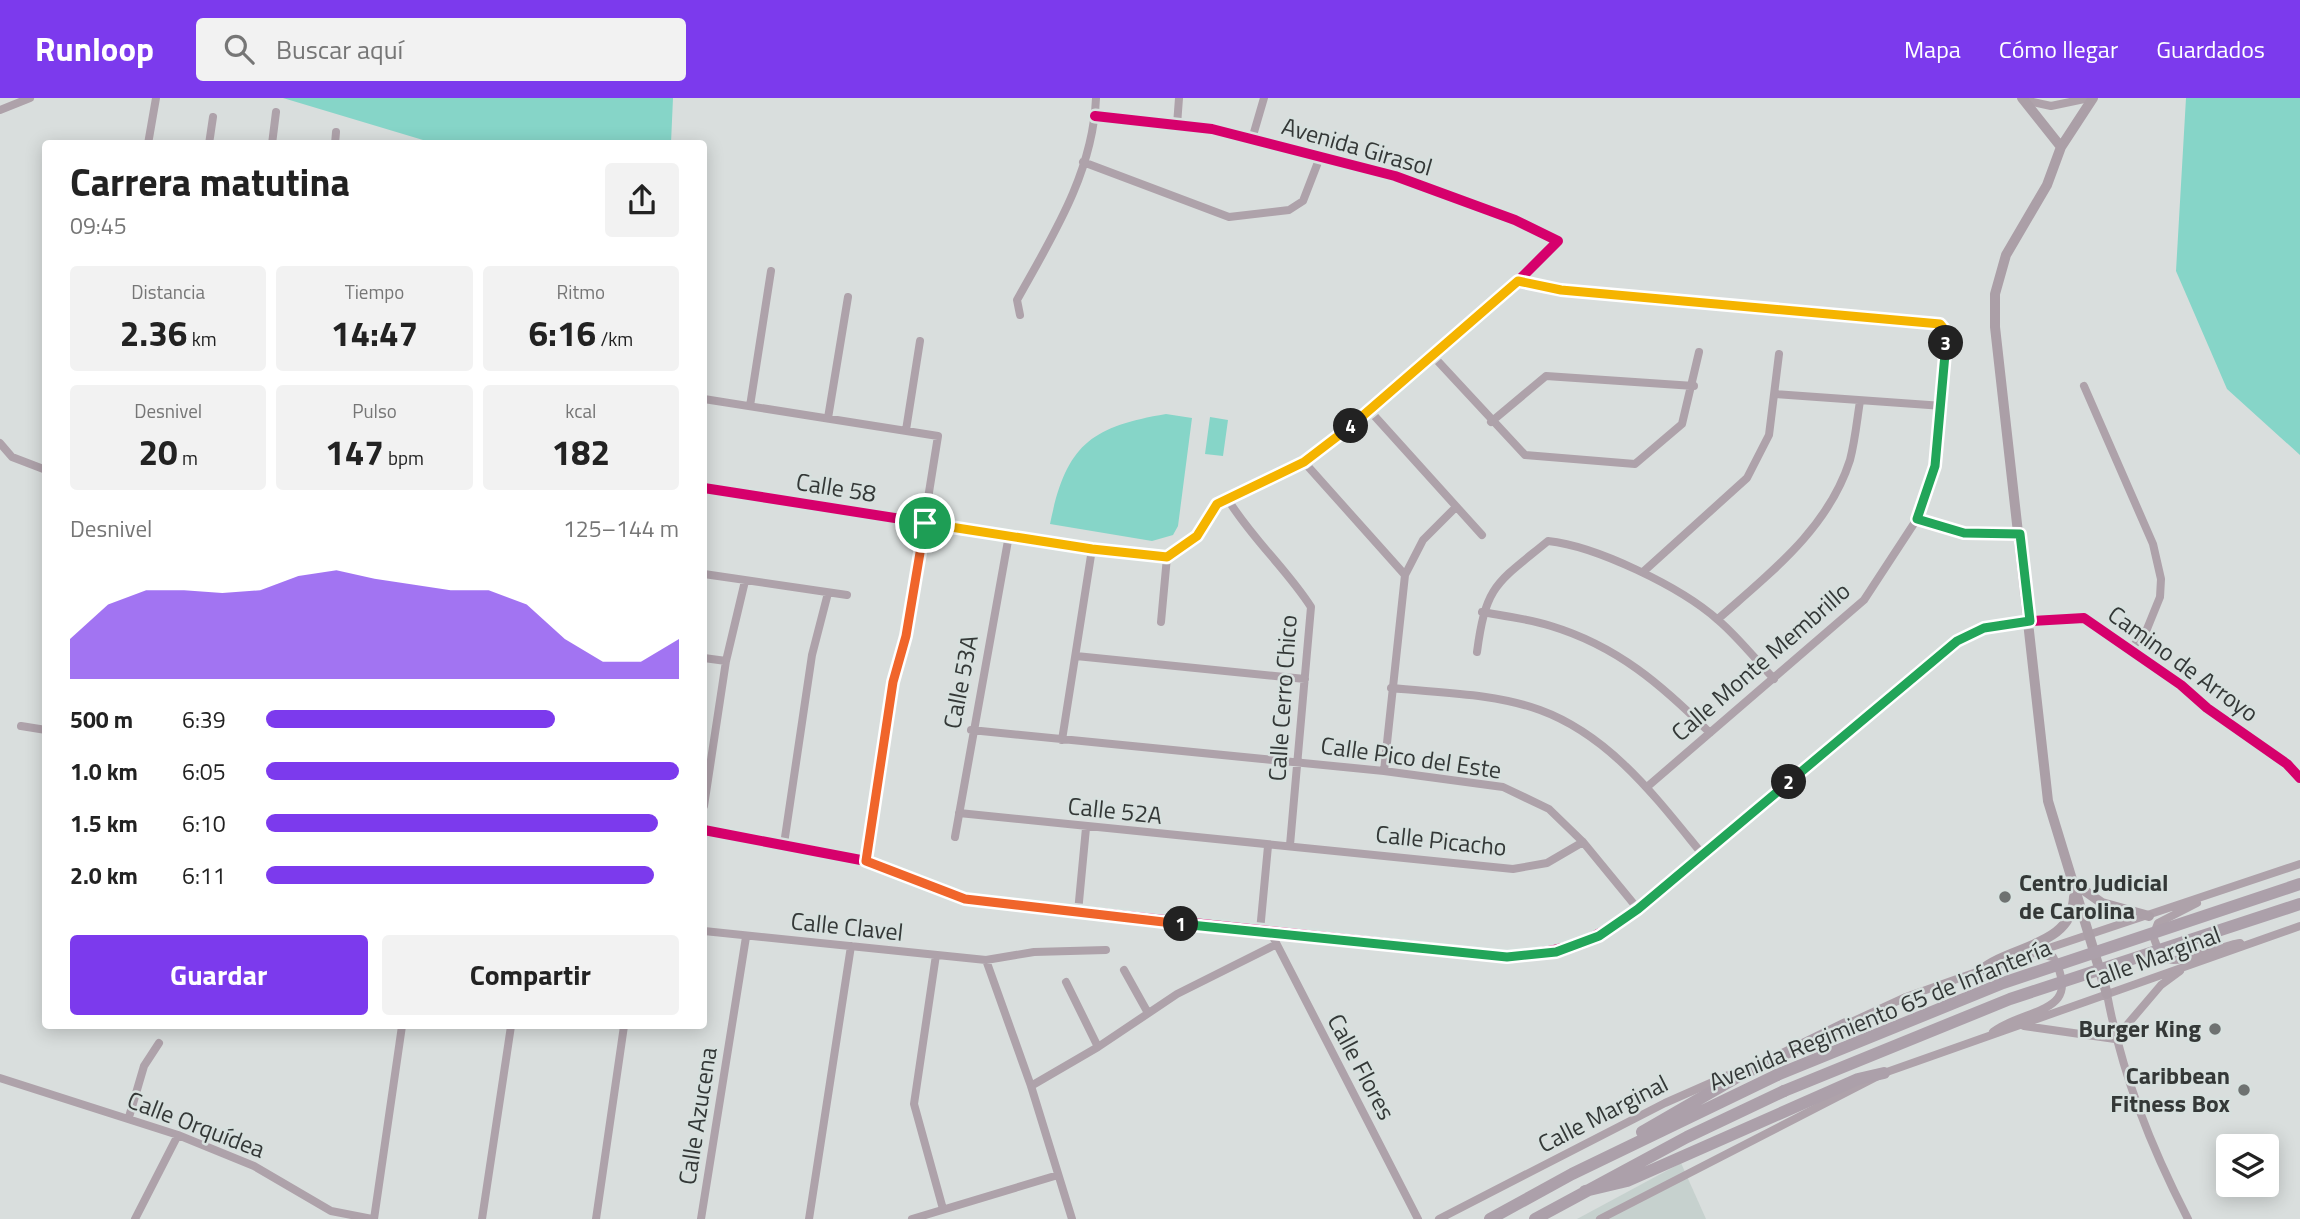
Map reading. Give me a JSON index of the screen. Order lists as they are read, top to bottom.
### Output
{
  "streets": {
    "main road": ["Avenida Regimiento 65 de Infantería"],
    "street": [
      "Avenida Girasol",
      "Calle 58",
      "Calle Monte Membrillo",
      "Camino de Arroyo",
      "Calle 53A",
      "Calle Cerro Chico",
      "Calle Pico del Este",
      "Calle 52A",
      "Calle Picacho",
      "Calle Clavel",
      "Calle Marginal",
      "Calle Flores",
      "Calle Azucena",
      "Calle Orquídea"
    ]
  },
  "crossings": [
    ["Avenida Girasol", "Calle Monte Membrillo"],
    ["Calle 58", "Calle 53A"],
    ["Camino de Arroyo", "Calle Pico del Este"],
    ["Camino de Arroyo", "Calle Flores"],
    ["Calle 53A", "Calle Pico del Este"],
    ["Calle 53A", "Calle 52A"],
    ["Calle Cerro Chico", "Calle Pico del Este"],
    ["Calle Cerro Chico", "Calle 52A"],
    ["Calle Cerro Chico", "Calle Picacho"],
    ["Calle Pico del Este", "Calle Picacho"],
    ["Calle 52A", "Calle Picacho"],
    ["Calle Clavel", "Calle Azucena"]
  ],
  "places": ["Centro Judicial de Carolina", "Burger King", "Caribbean Fitness Box"],
  "page": {
    "header": "Runloop",
    "search": "Buscar aquí",
    "nav": ["Mapa", "Cómo llegar", "Guardados"],
    "heading": ["Carrera matutina", "09:45"],
    "stats": [
      ["Distancia", "2.36 km"],
      ["Tiempo", "14:47"],
      ["Ritmo", "6:16 /km"],
      ["Desnivel", "20 m"],
      ["Pulso", "147 bpm"],
      ["kcal", "182"]
    ],
    "pins": [
      "3",
      "4",
      "2",
      "1"
    ],
    "chart": ["Desnivel", "125–144 m"],
    "list": [
      {
        "name": "500 m",
        "note": "6:39"
      },
      {
        "name": "1.0 km",
        "note": "6:05"
      },
      {
        "name": "1.5 km",
        "note": "6:10"
      },
      {
        "name": "2.0 km",
        "note": "6:11"
      }
    ],
    "buttons": ["Guardar", "Compartir"]
  }
}
